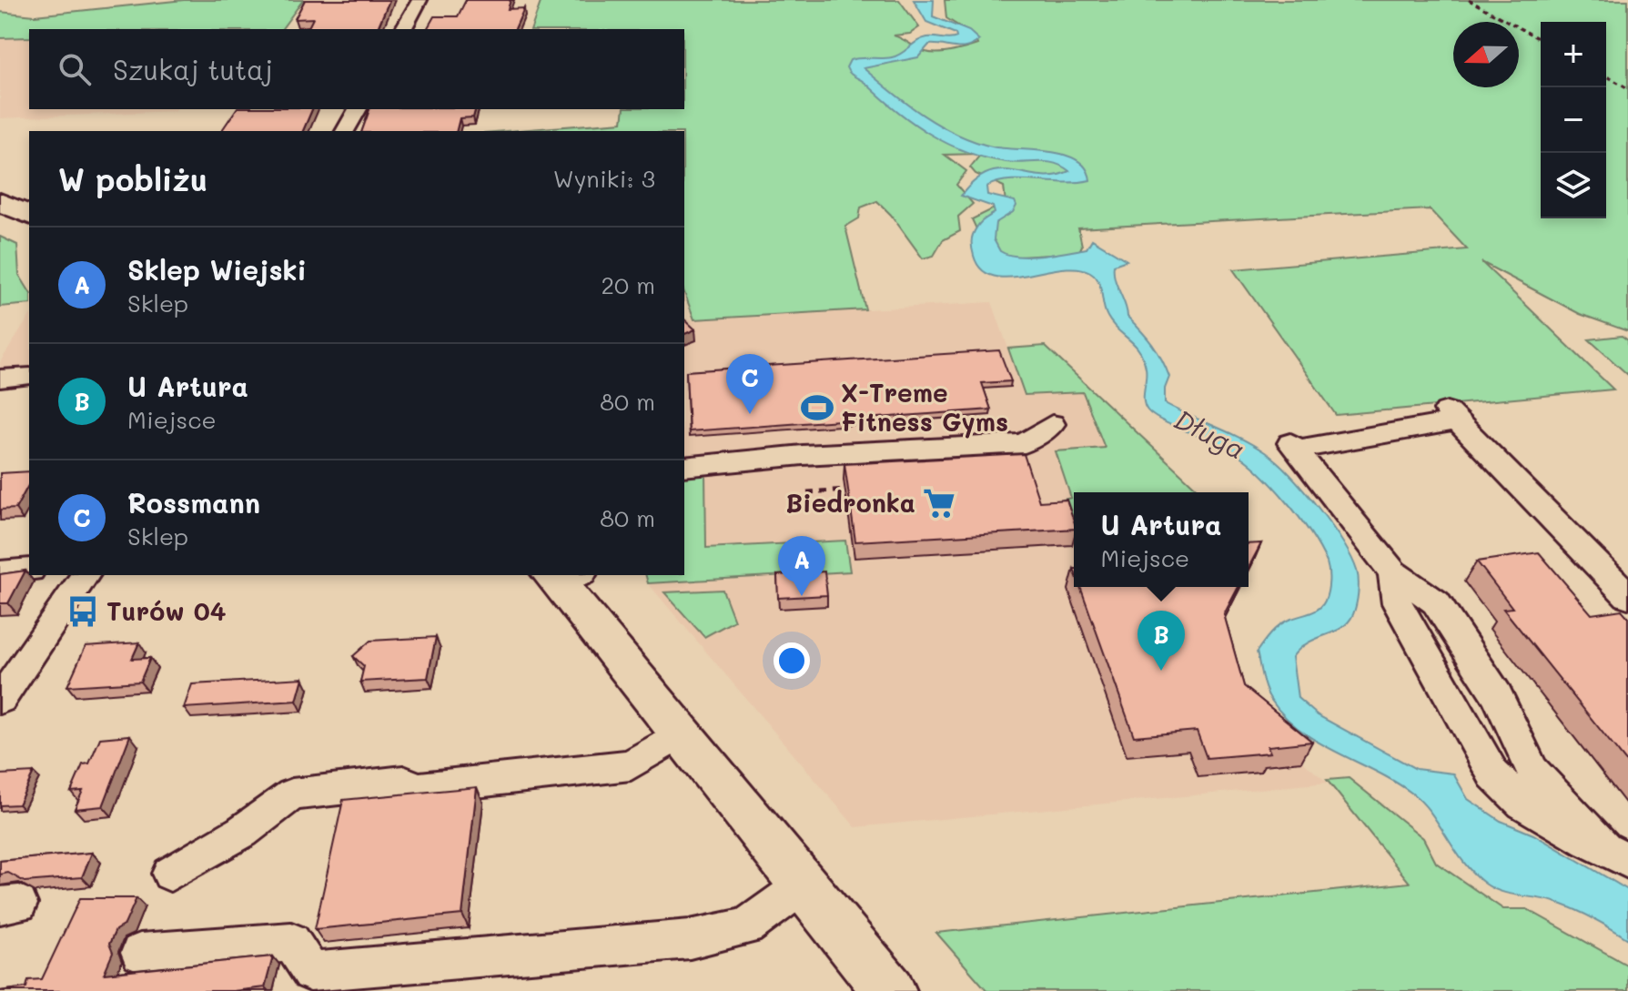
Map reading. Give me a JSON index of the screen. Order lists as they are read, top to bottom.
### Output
{
  "water": ["Długa"],
  "places": {
    "sports": ["X-Treme Fitness Gyms"],
    "supermarket": ["Biedronka"],
    "bus stop": ["Turów 04"]
  },
  "north": "left",
  "page": {
    "map_buttons": ["+", "−"],
    "search": "Szukaj tutaj",
    "heading": ["W pobliżu", "Wyniki: 3"],
    "list": [
      {
        "mark": "A",
        "name": "Sklep Wiejski",
        "note": "Sklep",
        "value": "20 m"
      },
      {
        "mark": "B",
        "name": "U Artura",
        "note": "Miejsce",
        "value": "80 m"
      },
      {
        "mark": "C",
        "name": "Rossmann",
        "note": "Sklep",
        "value": "80 m"
      }
    ],
    "pins": ["C", "A", "B"],
    "popup": ["U Artura", "Miejsce"]
  }
}
